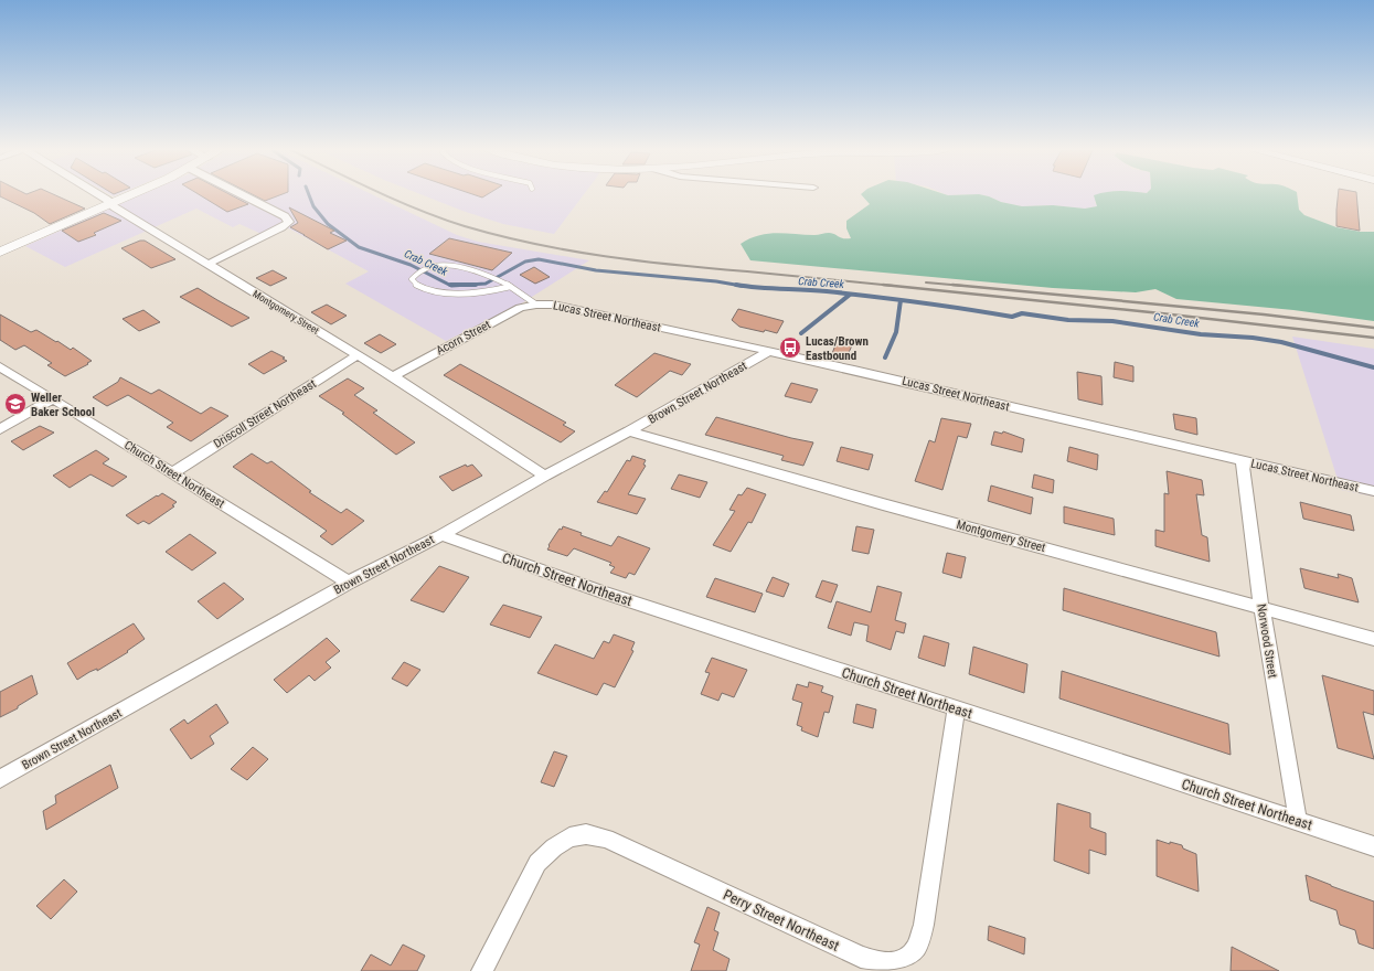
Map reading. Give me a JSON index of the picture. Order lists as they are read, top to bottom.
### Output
{
  "streets": {
    "street": [
      "Montgomery Street",
      "Lucas Street Northeast",
      "Acorn Street",
      "Brown Street Northeast",
      "Driscoll Street Northeast",
      "Church Street Northeast",
      "Norwood Street",
      "Perry Street Northeast"
    ]
  },
  "crossings": [
    ["Montgomery Street", "Acorn Street"],
    ["Montgomery Street", "Brown Street Northeast"],
    ["Montgomery Street", "Driscoll Street Northeast"],
    ["Montgomery Street", "Norwood Street"],
    ["Lucas Street Northeast", "Acorn Street"],
    ["Lucas Street Northeast", "Brown Street Northeast"],
    ["Lucas Street Northeast", "Norwood Street"],
    ["Brown Street Northeast", "Church Street Northeast"],
    ["Driscoll Street Northeast", "Church Street Northeast"],
    ["Church Street Northeast", "Norwood Street"],
    ["Church Street Northeast", "Perry Street Northeast"]
  ],
  "water": ["Crab Creek"],
  "places": {
    "bus stop": ["Lucas/Brown Eastbound"],
    "school or university": ["Weller Baker School"]
  }
}
